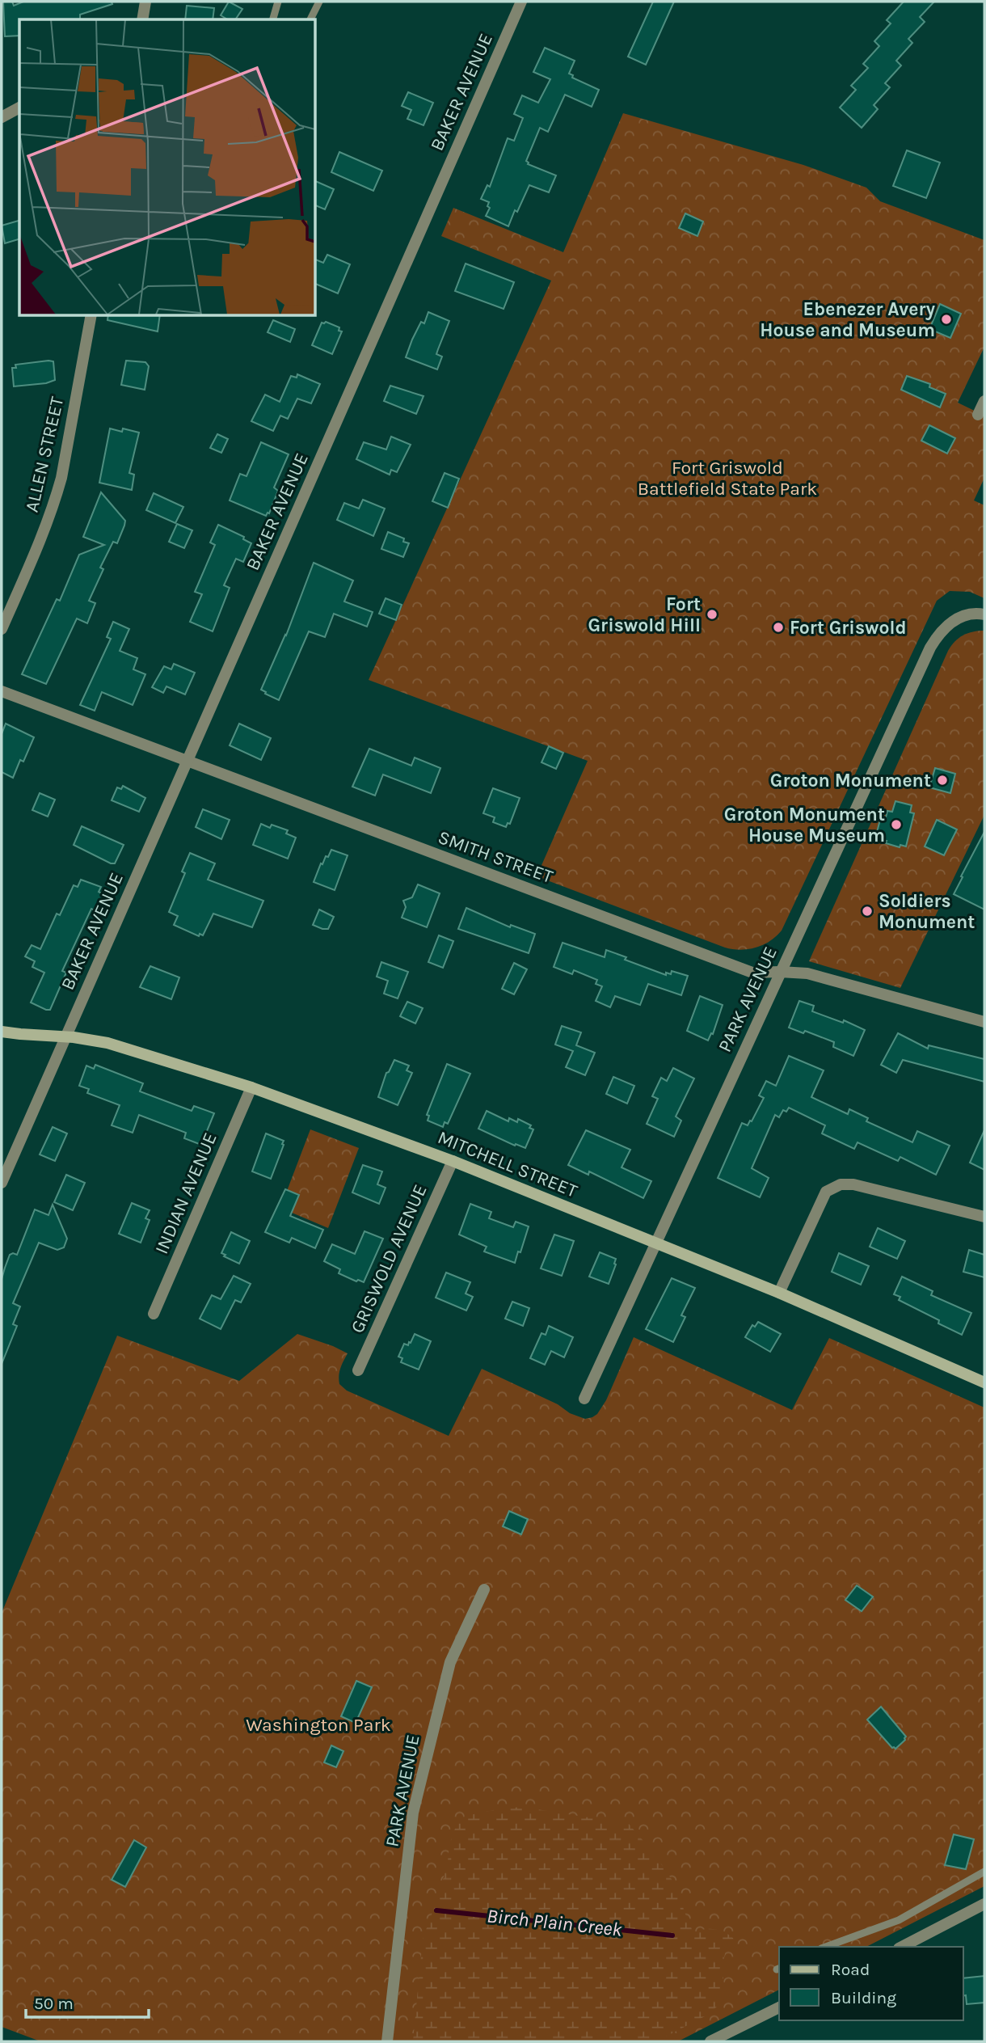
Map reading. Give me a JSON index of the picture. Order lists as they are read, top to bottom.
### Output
{
  "streets": {
    "main road": ["MITCHELL STREET"],
    "street": [
      "BAKER AVENUE",
      "ALLEN STREET",
      "SMITH STREET",
      "PARK AVENUE",
      "INDIAN AVENUE",
      "GRISWOLD AVENUE"
    ]
  },
  "crossings": [
    ["BAKER AVENUE", "SMITH STREET"],
    ["BAKER AVENUE", "MITCHELL STREET"],
    ["SMITH STREET", "PARK AVENUE"],
    ["PARK AVENUE", "MITCHELL STREET"],
    ["MITCHELL STREET", "INDIAN AVENUE"],
    ["MITCHELL STREET", "GRISWOLD AVENUE"]
  ],
  "water": ["Birch Plain Creek"],
  "parks": ["Fort Griswold Battlefield State Park", "Washington Park"],
  "places": [
    "Ebenezer Avery House and Museum",
    "Fort Griswold Hill",
    "Fort Griswold",
    "Groton Monument",
    "Groton Monument House Museum",
    "Soldiers Monument"
  ],
  "legend": ["Road", "Building"],
  "scale_bar": "50 m"
}
